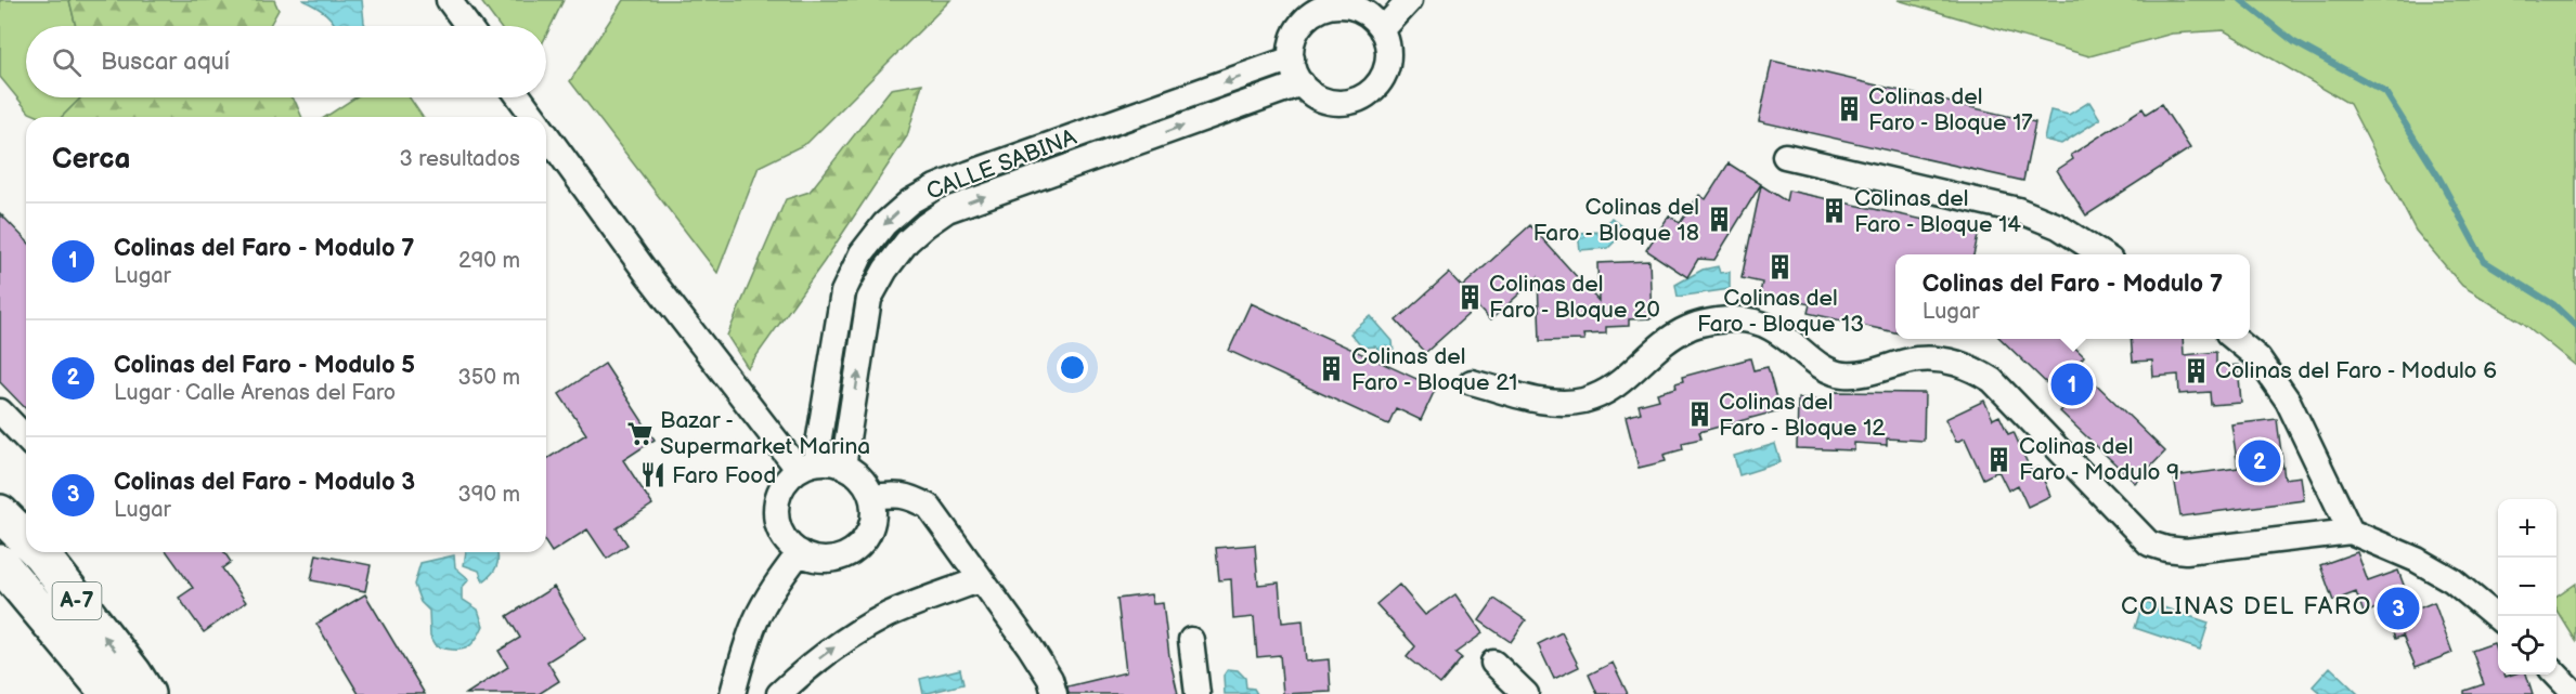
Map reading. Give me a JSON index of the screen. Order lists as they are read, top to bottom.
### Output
{
  "streets": {
    "highway": ["A-7"],
    "street": ["CALLE SABINA"]
  },
  "districts": ["COLINAS DEL FARO"],
  "places": {
    "building": [
      "Colinas del Faro - Bloque 17",
      "Colinas del Faro - Bloque 14",
      "Colinas del Faro - Bloque 18",
      "Colinas del Faro - Bloque 13",
      "Colinas del Faro - Bloque 20",
      "Colinas del Faro - Bloque 21",
      "Colinas del Faro - Modulo 6",
      "Colinas del Faro - Bloque 12",
      "Colinas del Faro - Modulo 9"
    ],
    "supermarket": ["Bazar - Supermarket Marina"],
    "restaurant": ["Faro Food"]
  },
  "page": {
    "search": "Buscar aquí",
    "heading": ["Cerca", "3 resultados"],
    "list": [
      {
        "mark": "1",
        "name": "Colinas del Faro - Modulo 7",
        "note": "Lugar",
        "value": "290 m"
      },
      {
        "mark": "2",
        "name": "Colinas del Faro - Modulo 5",
        "note": "Lugar · Calle Arenas del Faro",
        "value": "350 m"
      },
      {
        "mark": "3",
        "name": "Colinas del Faro - Modulo 3",
        "note": "Lugar",
        "value": "390 m"
      }
    ],
    "popup": ["Colinas del Faro - Modulo 7", "Lugar"],
    "pins": ["1", "2", "3"],
    "map_buttons": ["+", "−"]
  }
}
